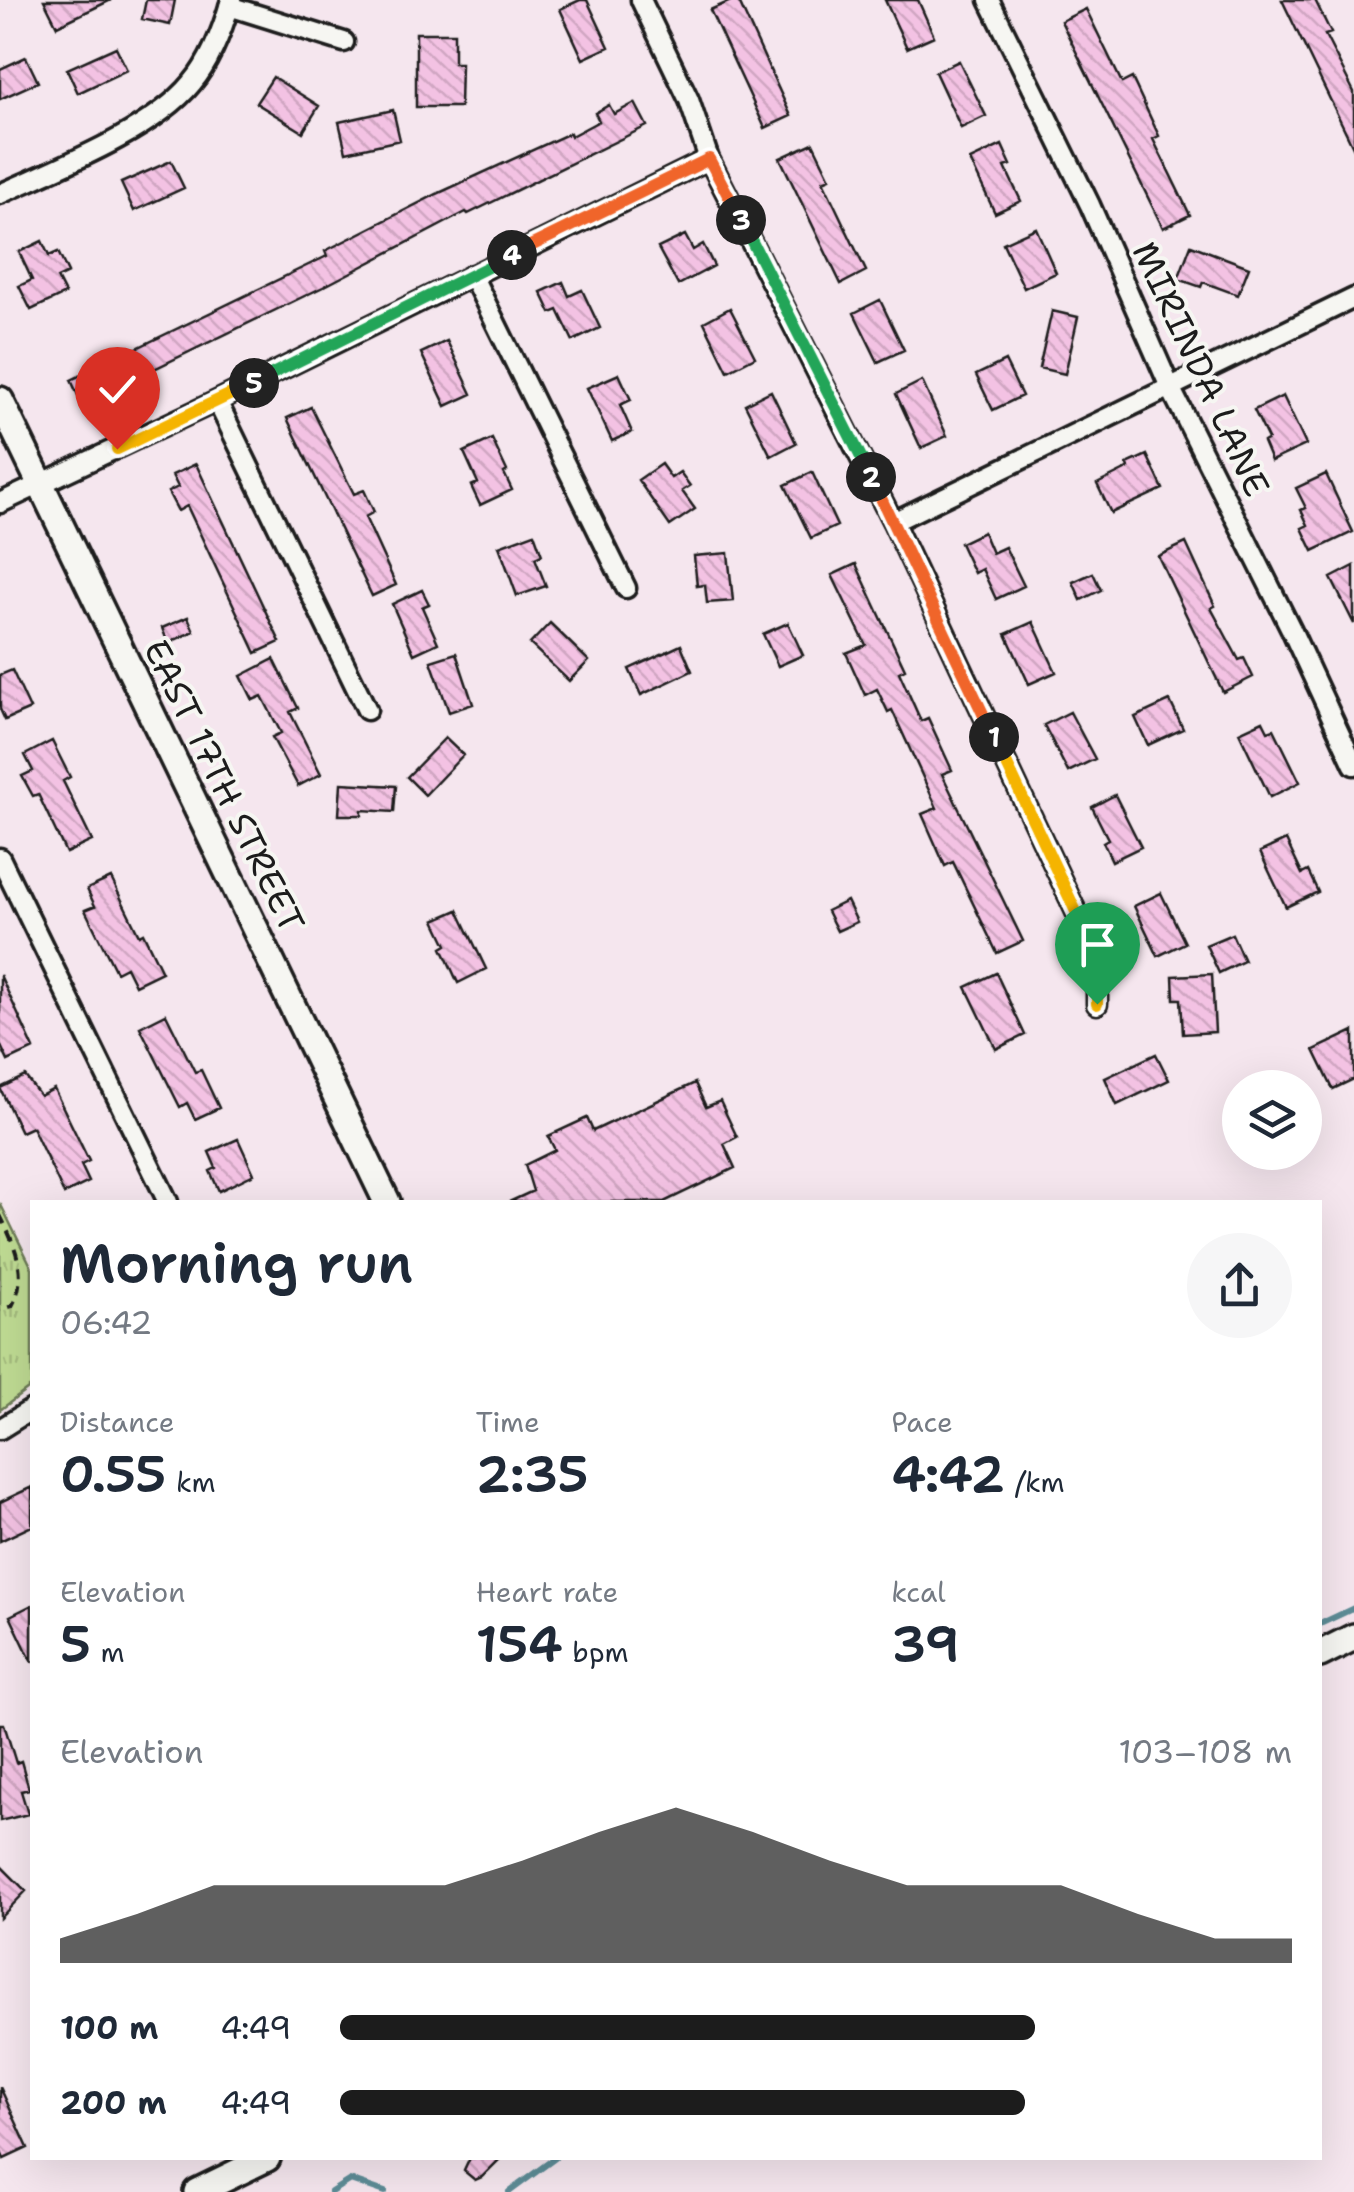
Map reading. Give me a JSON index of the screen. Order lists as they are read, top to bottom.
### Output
{
  "streets": {
    "main road": ["EAST 17TH STREET"],
    "street": ["MIRINDA LANE"]
  },
  "page": {
    "pins": [
      "3",
      "4",
      "5",
      "2",
      "1"
    ],
    "heading": ["Morning run", "06:42"],
    "stats": [
      ["Distance", "0.55 km"],
      ["Time", "2:35"],
      ["Pace", "4:42 /km"],
      ["Elevation", "5 m"],
      ["Heart rate", "154 bpm"],
      ["kcal", "39"]
    ],
    "chart": ["Elevation", "103–108 m"],
    "list": [
      {
        "name": "100 m",
        "note": "4:49"
      },
      {
        "name": "200 m",
        "note": "4:49"
      }
    ]
  }
}
